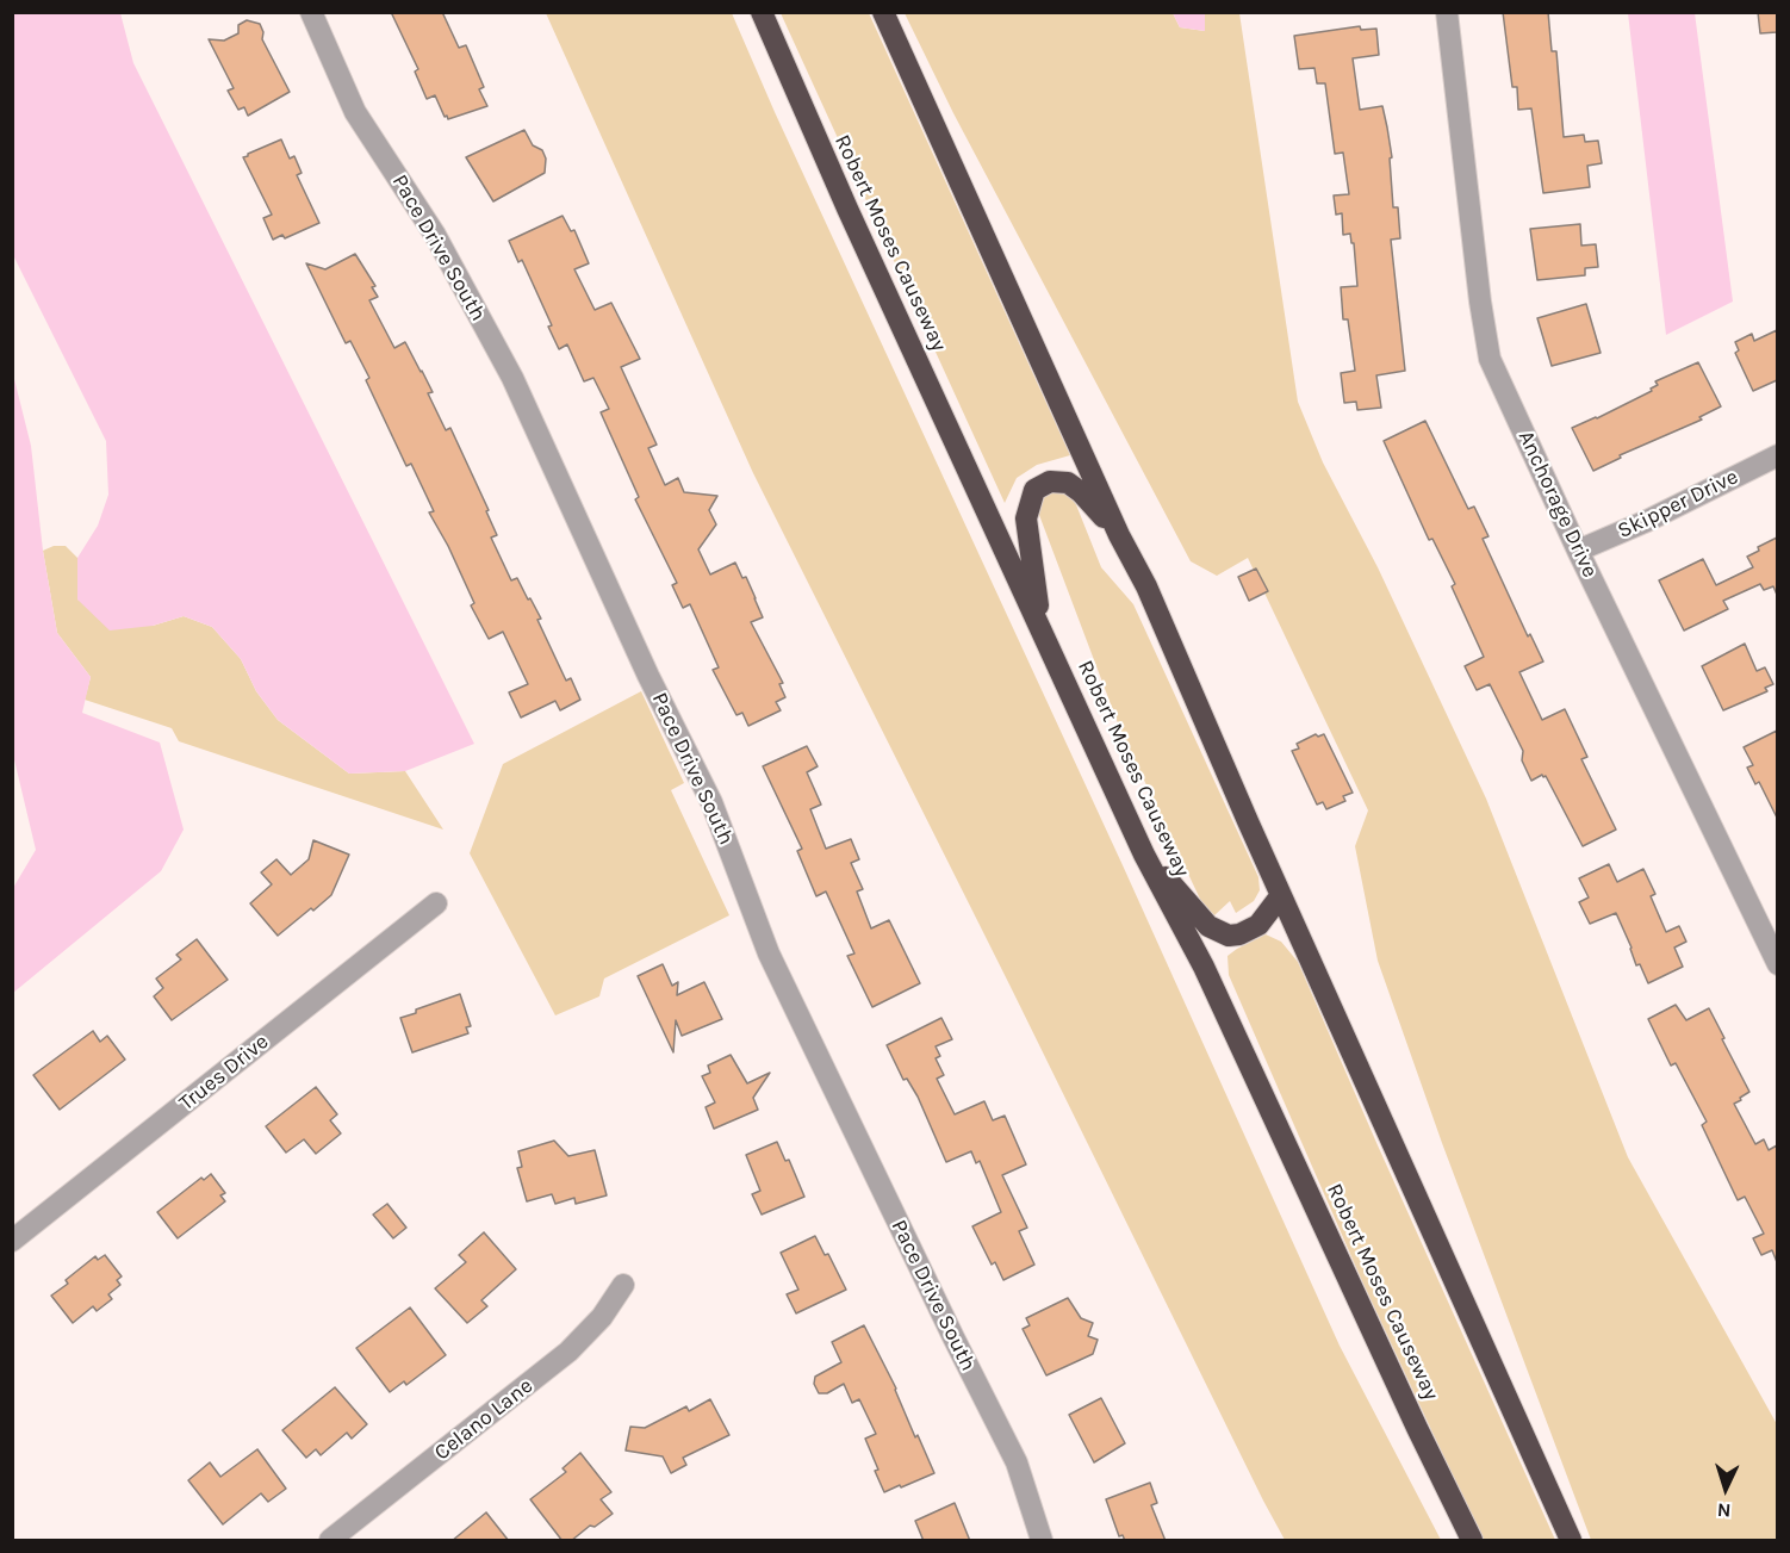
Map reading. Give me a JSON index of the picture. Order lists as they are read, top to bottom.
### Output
{
  "streets": {
    "highway": ["Robert Moses Causeway"],
    "street": [
      "Pace Drive South",
      "Anchorage Drive",
      "Skipper Drive",
      "Trues Drive",
      "Celano Lane"
    ]
  },
  "crossings": [
    ["Anchorage Drive", "Skipper Drive"]
  ],
  "north": "bottom"
}
